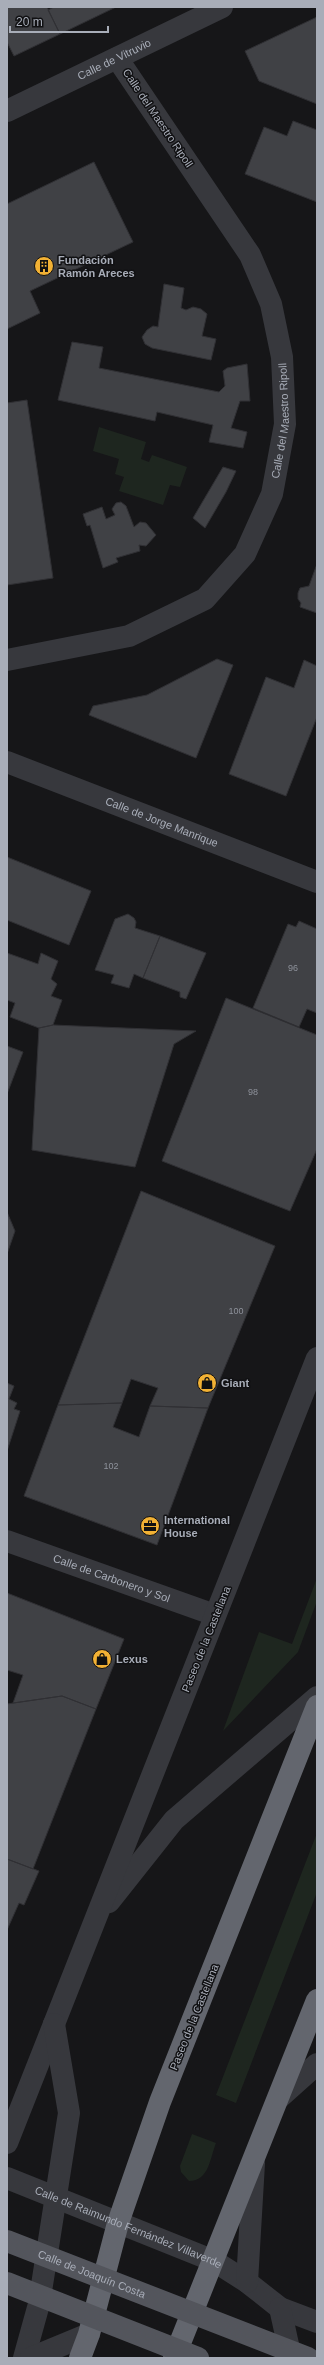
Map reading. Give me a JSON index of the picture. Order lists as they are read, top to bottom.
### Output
{
  "streets": {
    "highway": ["Paseo de la Castellana"],
    "main road": ["Calle de Joaquín Costa"],
    "street": [
      "Calle de Vitruvio",
      "Calle del Maestro Ripoll",
      "Calle de Jorge Manrique",
      "Calle de Carbonero y Sol",
      "Calle de Raimundo Fernández Villaverde"
    ]
  },
  "crossings": [
    ["Calle de Vitruvio", "Calle del Maestro Ripoll"],
    ["Calle de Carbonero y Sol", "Paseo de la Castellana"],
    ["Paseo de la Castellana", "Calle de Raimundo Fernández Villaverde"]
  ],
  "places": {
    "building": ["Fundación Ramón Areces"],
    "shop": ["Giant", "Lexus"],
    "office": ["International House"]
  },
  "house_numbers": [
    "96",
    "98",
    "100",
    "102"
  ],
  "scale_bar": "20 m"
}
